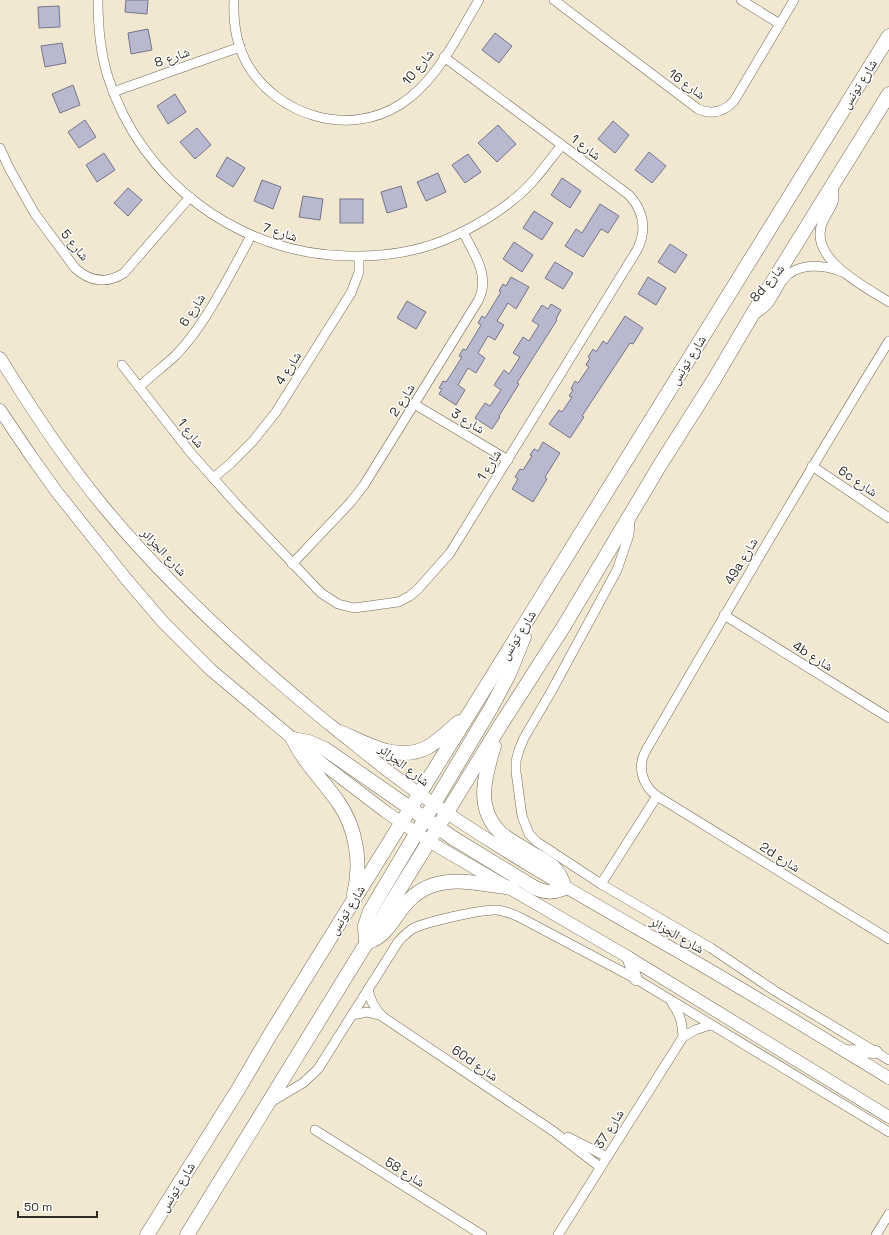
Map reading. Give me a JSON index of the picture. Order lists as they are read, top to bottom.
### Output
{
  "streets": {
    "main road": ["شارع تونس", "شارع الجزائر"],
    "street": [
      "شارع 8",
      "شارع 10",
      "شارع 16",
      "شارع 1",
      "شارع 7",
      "شارع 5",
      "8d شارع",
      "شارع 6",
      "شارع 4",
      "شارع 2",
      "شارع 3",
      "6c شارع",
      "49a شارع",
      "4b شارع",
      "2d شارع",
      "60d شارع",
      "شارع 37",
      "شارع 58"
    ]
  },
  "crossings": [
    ["شارع 8", "شارع 10"],
    ["شارع 8", "شارع 7"],
    ["شارع 10", "شارع 1"],
    ["شارع تونس", "شارع الجزائر"],
    ["شارع 1", "شارع 7"],
    ["شارع 1", "شارع 6"],
    ["شارع 1", "شارع 4"],
    ["شارع 1", "شارع 2"],
    ["شارع 1", "شارع 3"],
    ["شارع 7", "شارع 5"],
    ["شارع 7", "شارع 6"],
    ["شارع 7", "شارع 4"],
    ["شارع 7", "شارع 2"],
    ["شارع 2", "شارع 3"],
    ["6c شارع", "49a شارع"],
    ["49a شارع", "4b شارع"],
    ["49a شارع", "2d شارع"],
    ["60d شارع", "شارع 37"]
  ],
  "scale_bar": "50 m"
}
